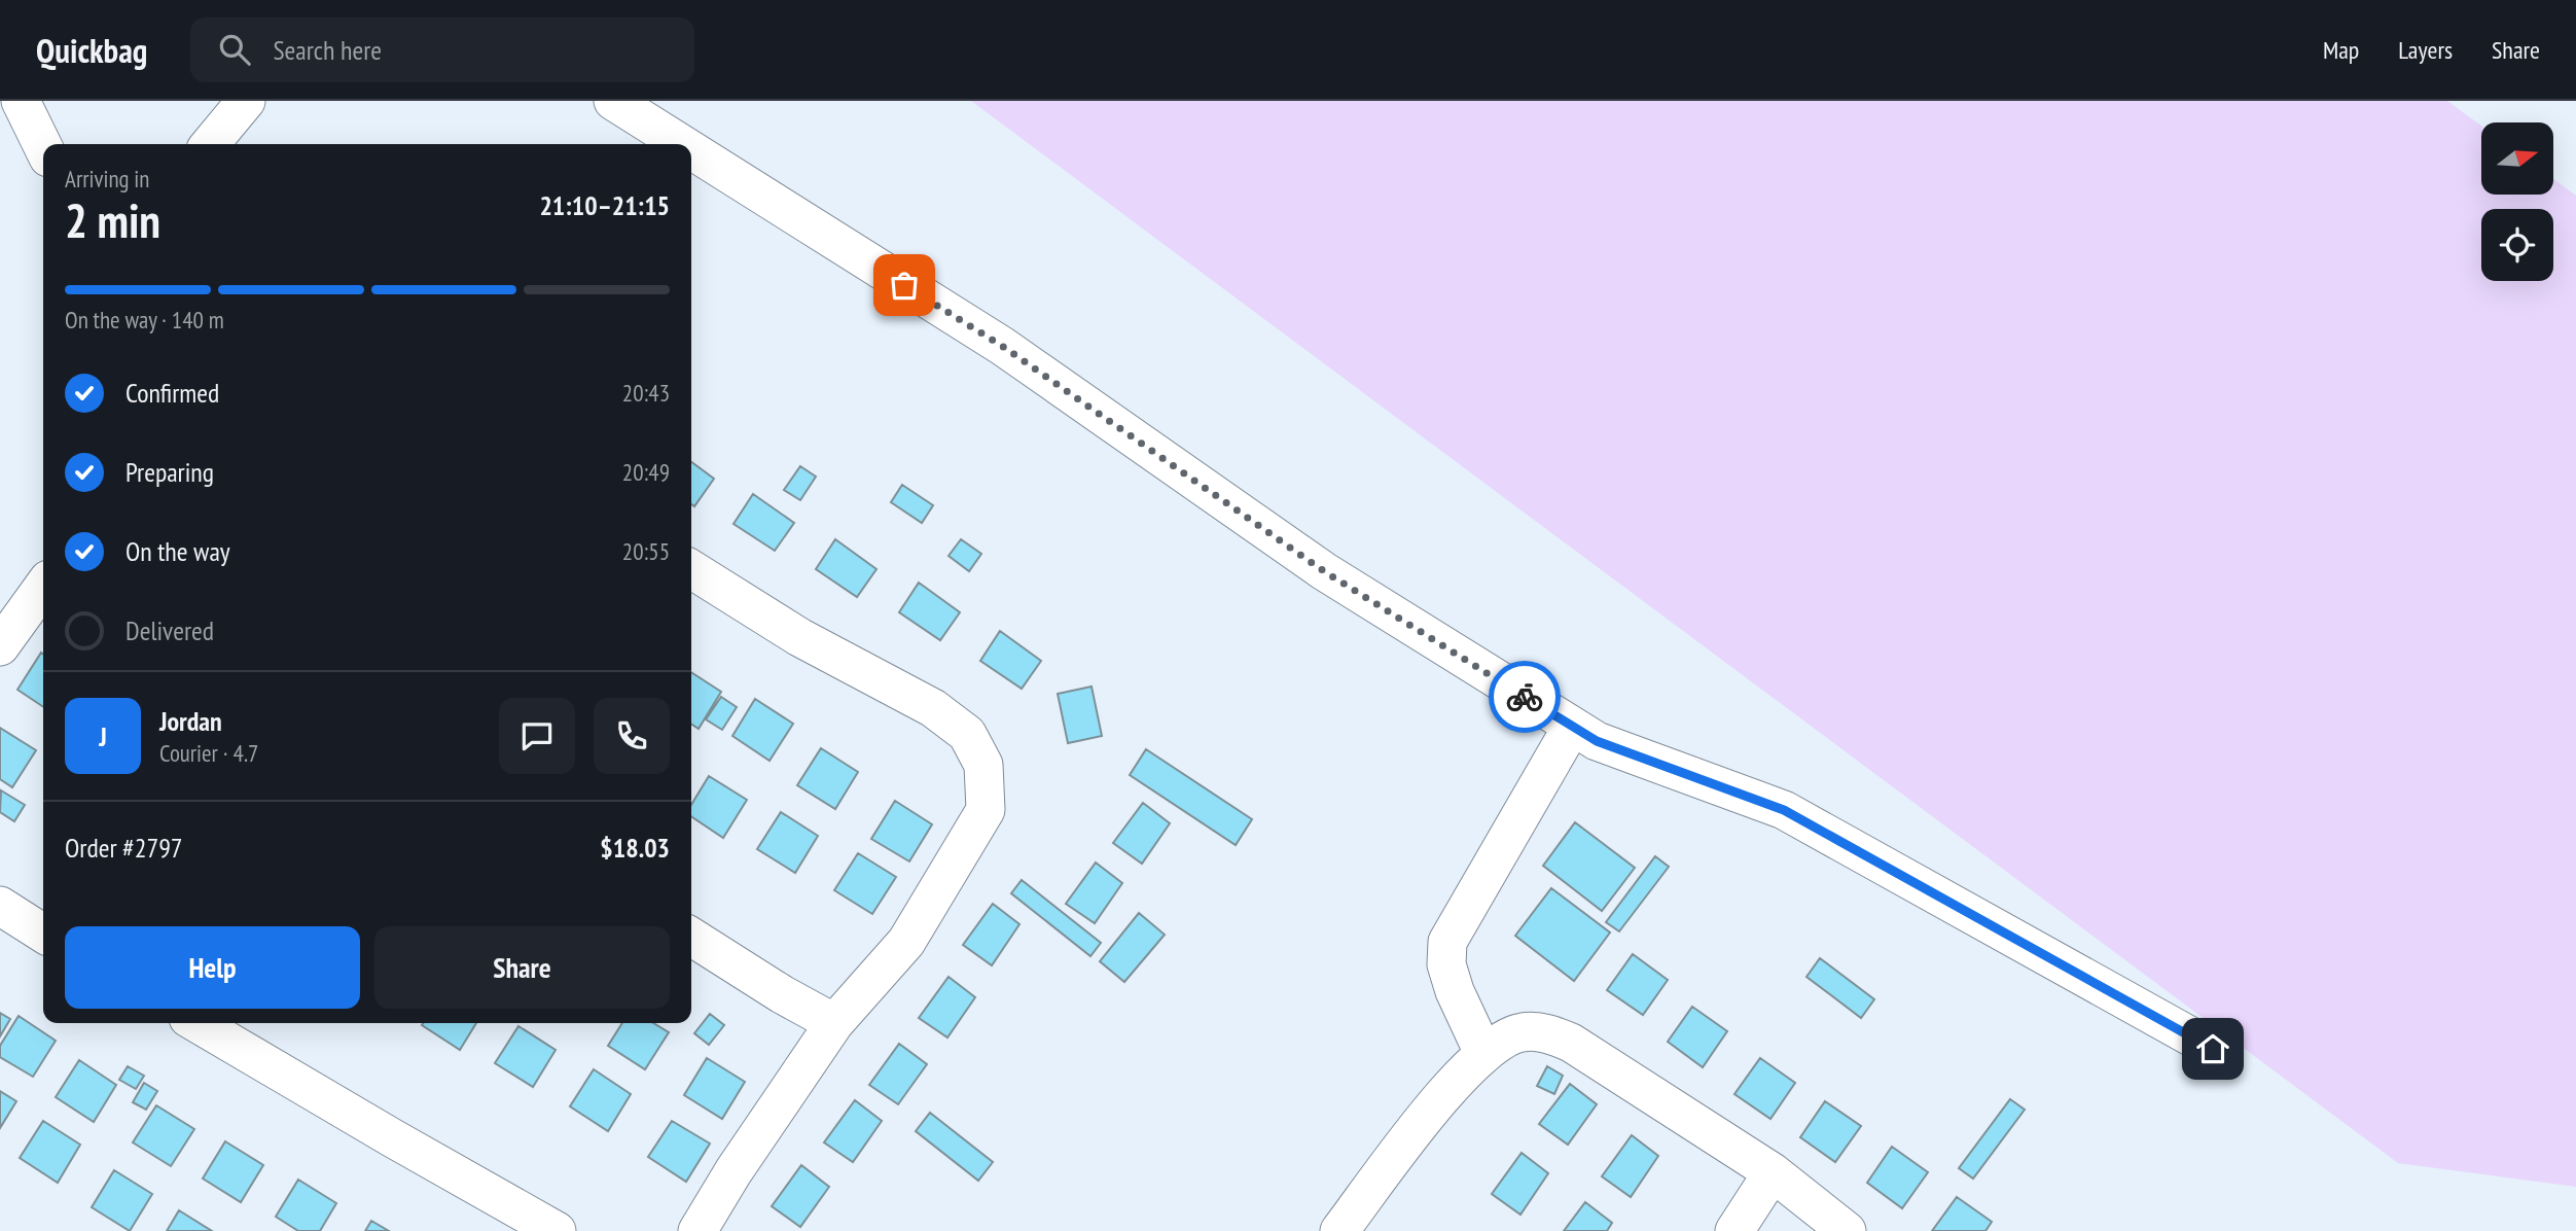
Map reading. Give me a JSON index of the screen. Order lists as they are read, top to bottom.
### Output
{
  "north": "right",
  "page": {
    "header": "Quickbag",
    "search": "Search here",
    "nav": ["Map", "Layers", "Share"],
    "heading": ["2 min", "Arriving in", "21:10–21:15"],
    "panel": [
      "Jordan",
      "Courier · 4.7",
      "Order #2797",
      "$18.03"
    ],
    "bar": "On the way · 140 m",
    "list": [
      ["Confirmed", "20:43"],
      ["Preparing", "20:49"],
      ["On the way", "20:55"],
      "Delivered"
    ],
    "round": "J",
    "buttons": ["Help", "Share"]
  }
}
